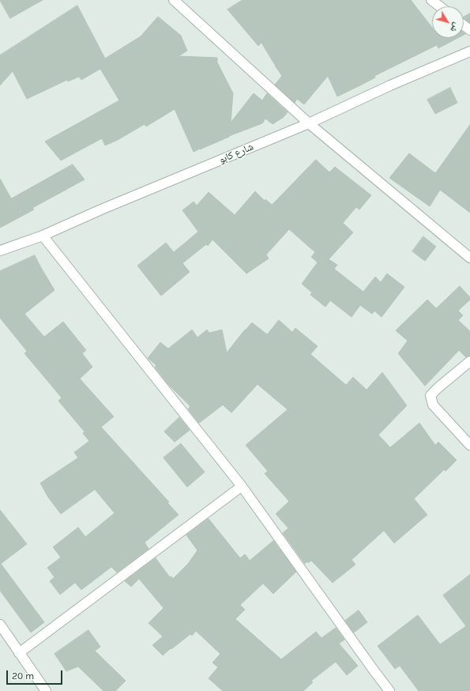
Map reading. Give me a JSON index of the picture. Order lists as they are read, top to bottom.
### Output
{
  "streets": {
    "street": ["شارع كابو"]
  },
  "scale_bar": "20 m",
  "north": "bottom right"
}
